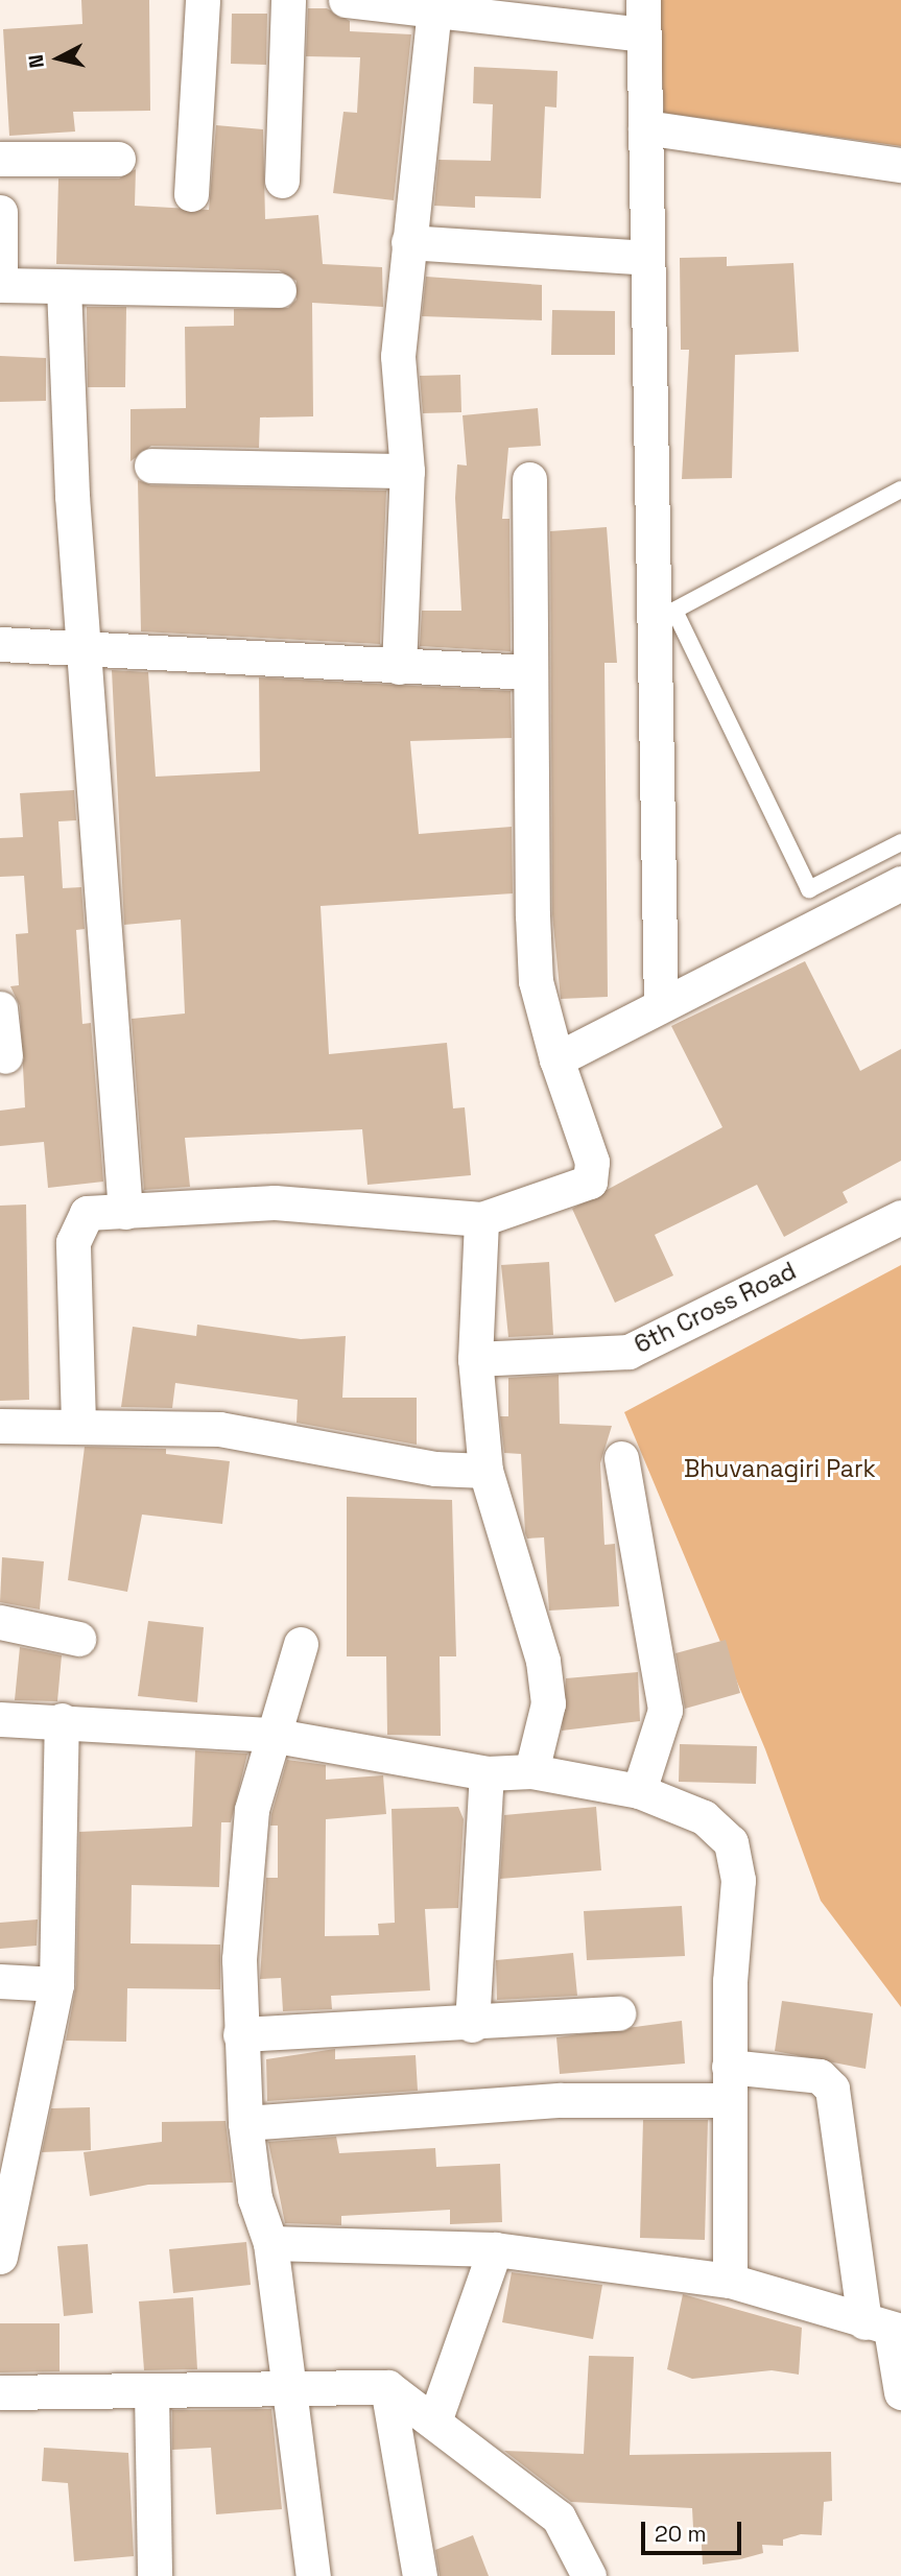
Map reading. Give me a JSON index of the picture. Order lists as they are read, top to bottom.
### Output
{
  "streets": {
    "street": ["6th Cross Road"]
  },
  "parks": ["Bhuvanagiri Park"],
  "scale_bar": "20 m",
  "north": "left"
}
